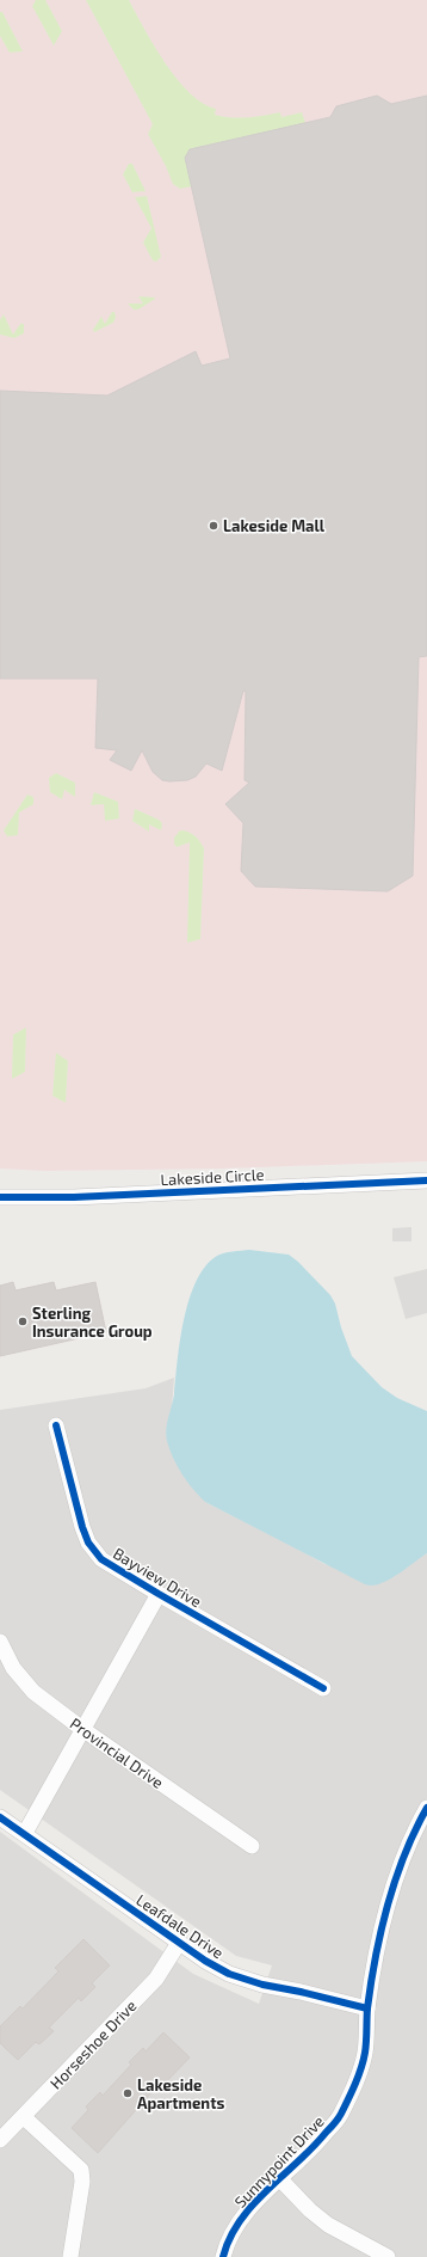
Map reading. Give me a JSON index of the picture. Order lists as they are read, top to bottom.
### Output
{
  "streets": {
    "street": [
      "Lakeside Circle",
      "Bayview Drive",
      "Provincial Drive",
      "Leafdale Drive",
      "Horseshoe Drive",
      "Sunnypoint Drive"
    ]
  },
  "crossings": [
    ["Leafdale Drive", "Horseshoe Drive"],
    ["Leafdale Drive", "Sunnypoint Drive"]
  ],
  "places": ["Lakeside Mall", "Sterling Insurance Group", "Lakeside Apartments"]
}
